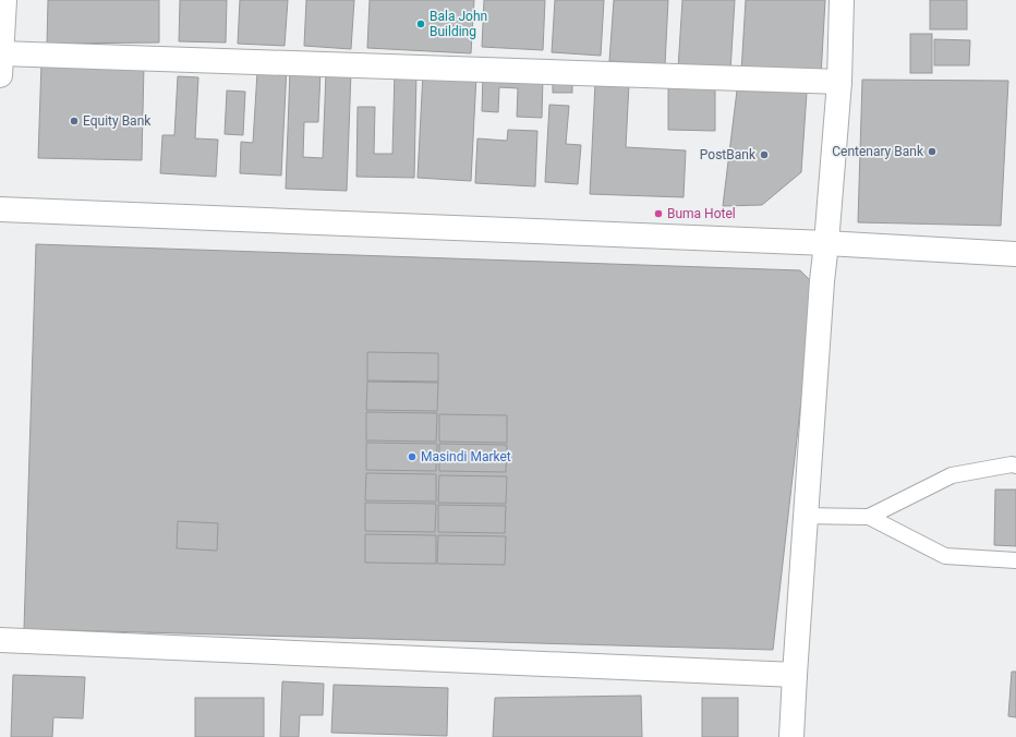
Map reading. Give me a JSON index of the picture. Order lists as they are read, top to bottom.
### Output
{
  "places": [
    "Bala John Building",
    "Equity Bank",
    "Centenary Bank",
    "PostBank",
    "Buma Hotel",
    "Masindi Market"
  ]
}
